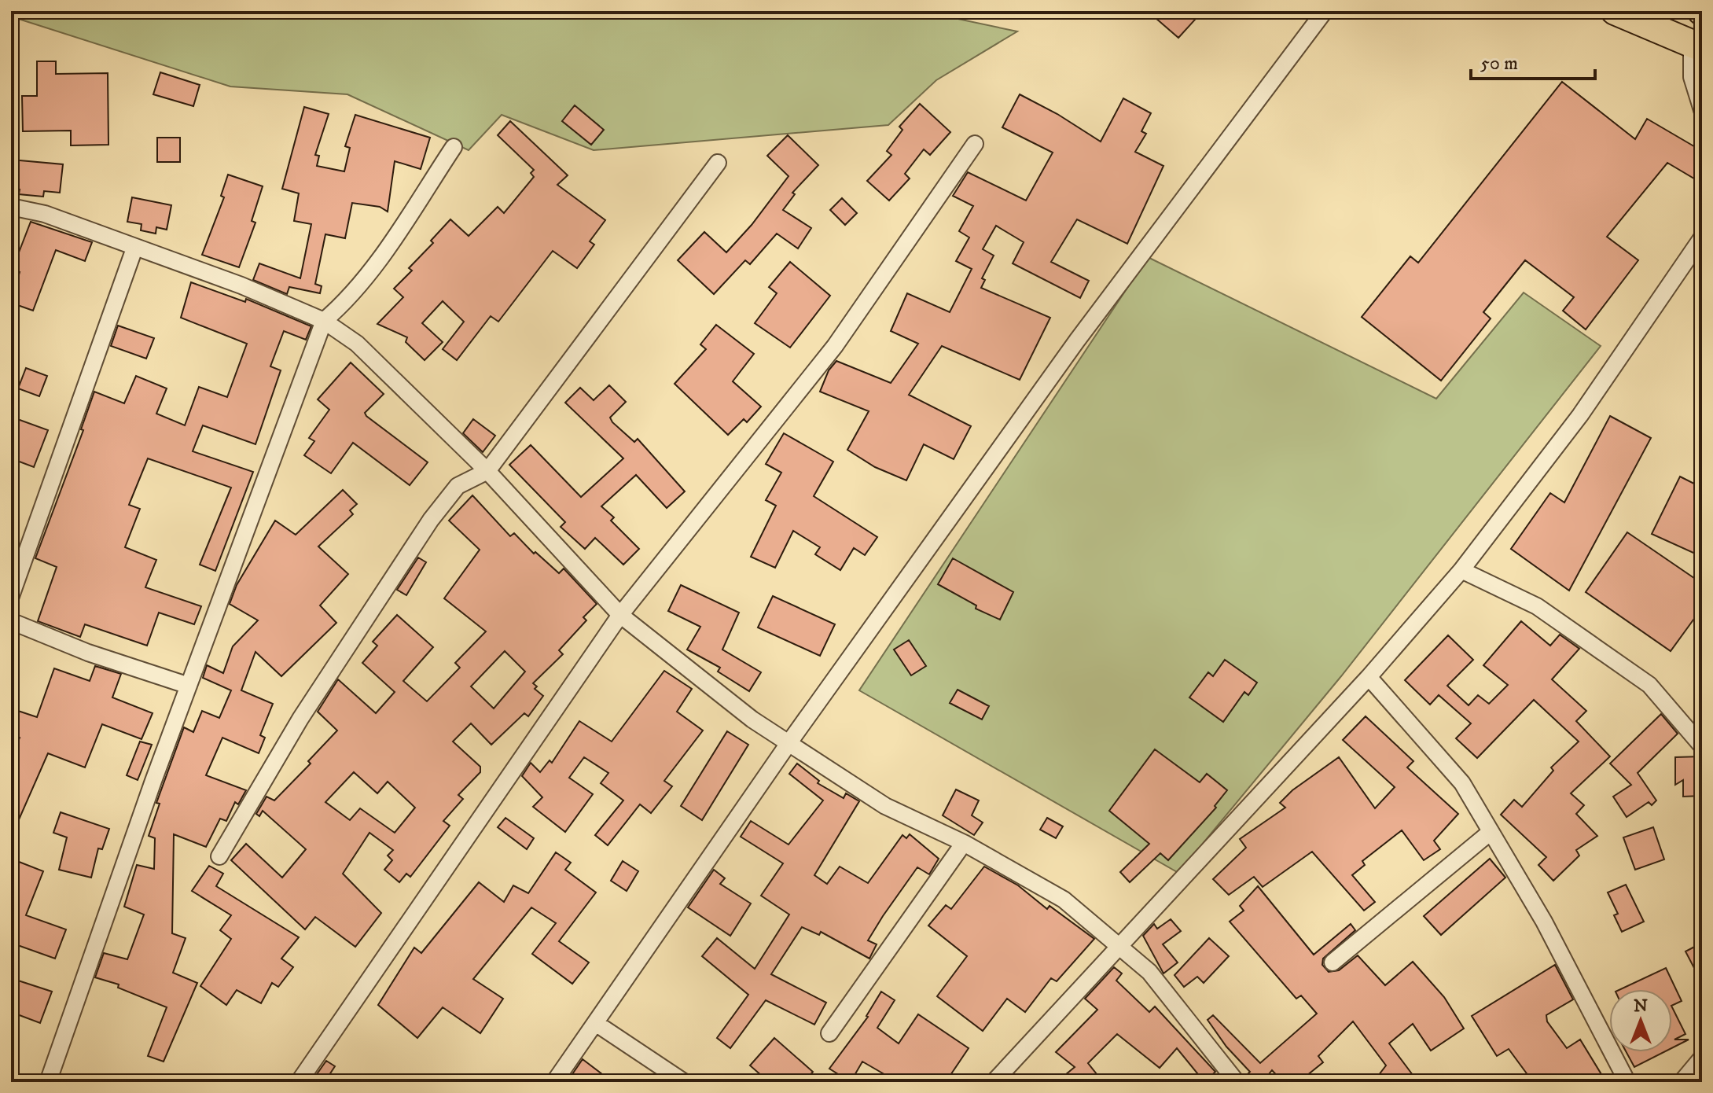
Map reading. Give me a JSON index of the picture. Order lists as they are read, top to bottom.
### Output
{
  "scale_bar": "50 m",
  "north": "top"
}
